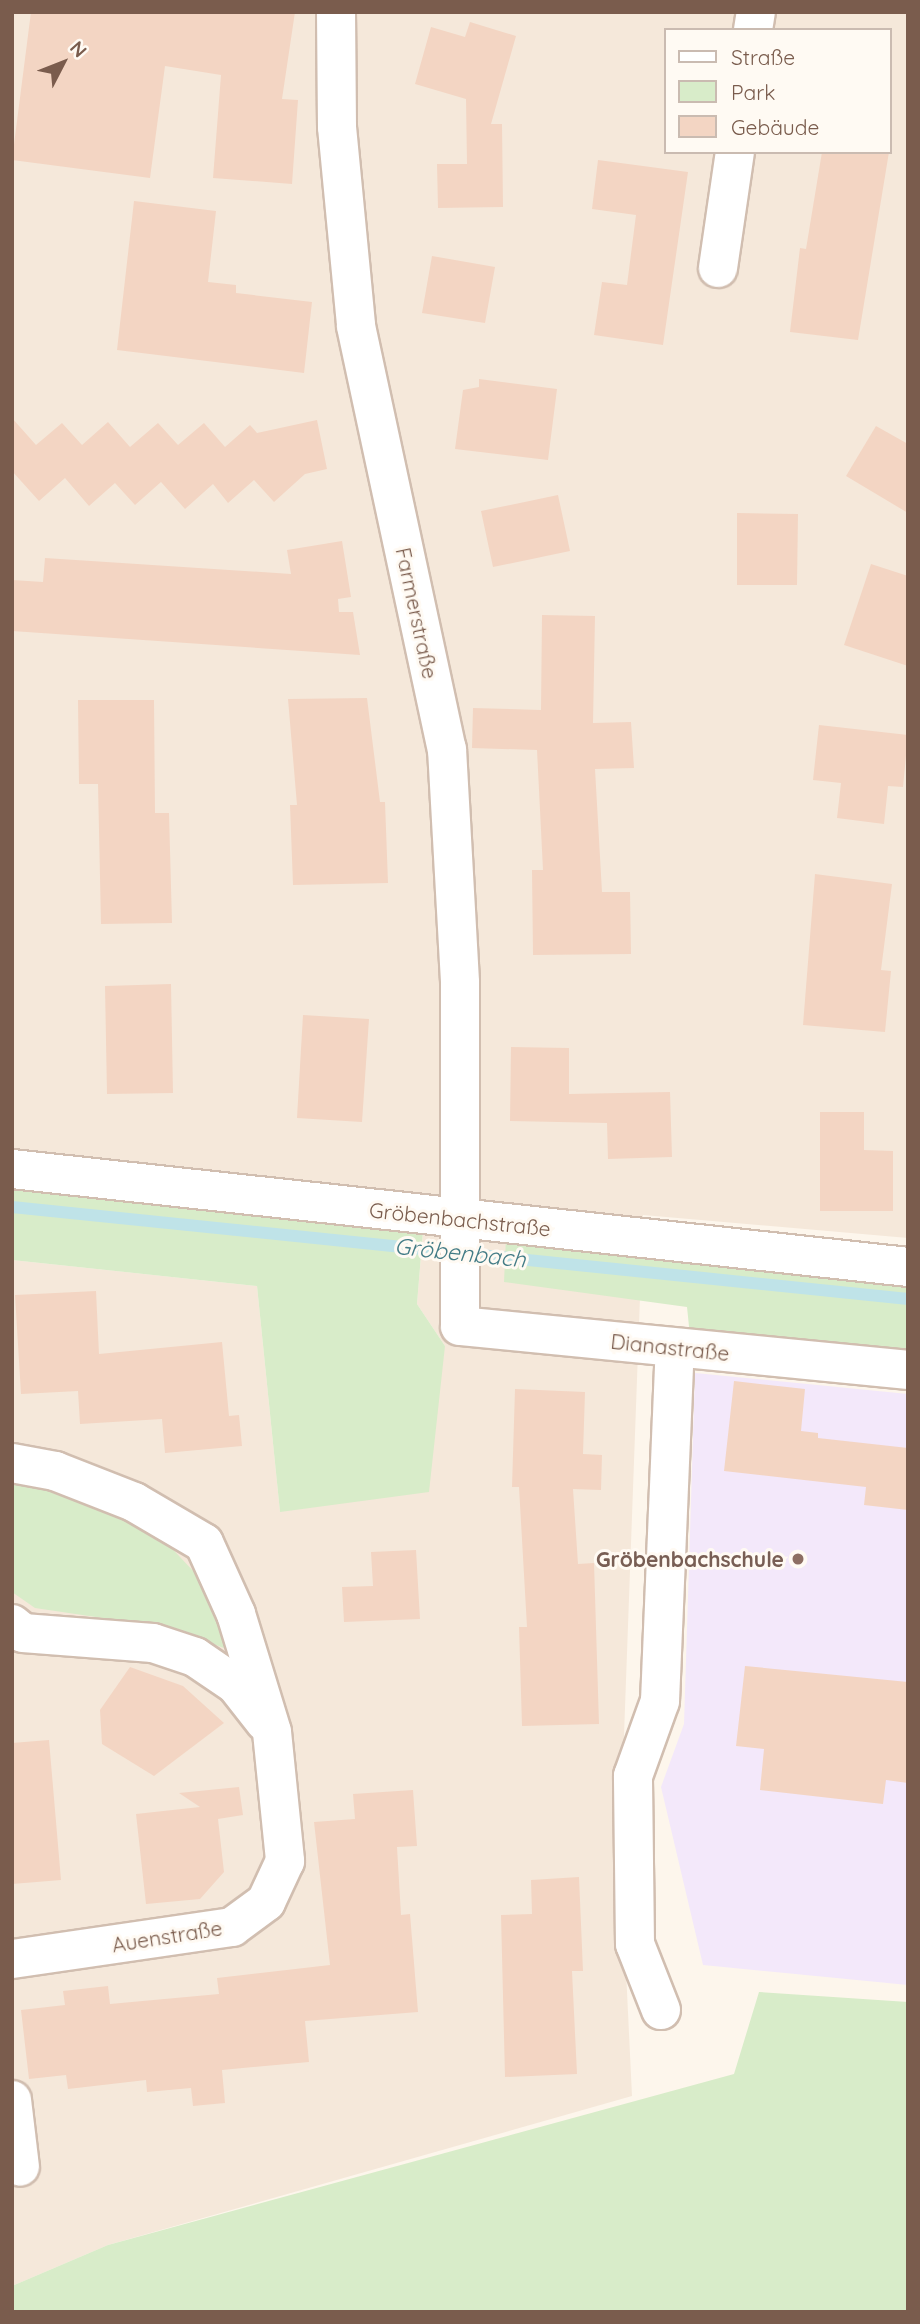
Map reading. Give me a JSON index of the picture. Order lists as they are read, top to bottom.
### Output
{
  "streets": {
    "street": [
      "Farmerstraße",
      "Gröbenbachstraße",
      "Dianastraße",
      "Auenstraße"
    ]
  },
  "crossings": [
    ["Farmerstraße", "Gröbenbachstraße"],
    ["Farmerstraße", "Dianastraße"],
    ["Gröbenbachstraße", "Dianastraße"]
  ],
  "water": ["Gröbenbach"],
  "places": ["Gröbenbachschule"],
  "legend": ["Straße", "Park", "Gebäude"],
  "north": "top right"
}
